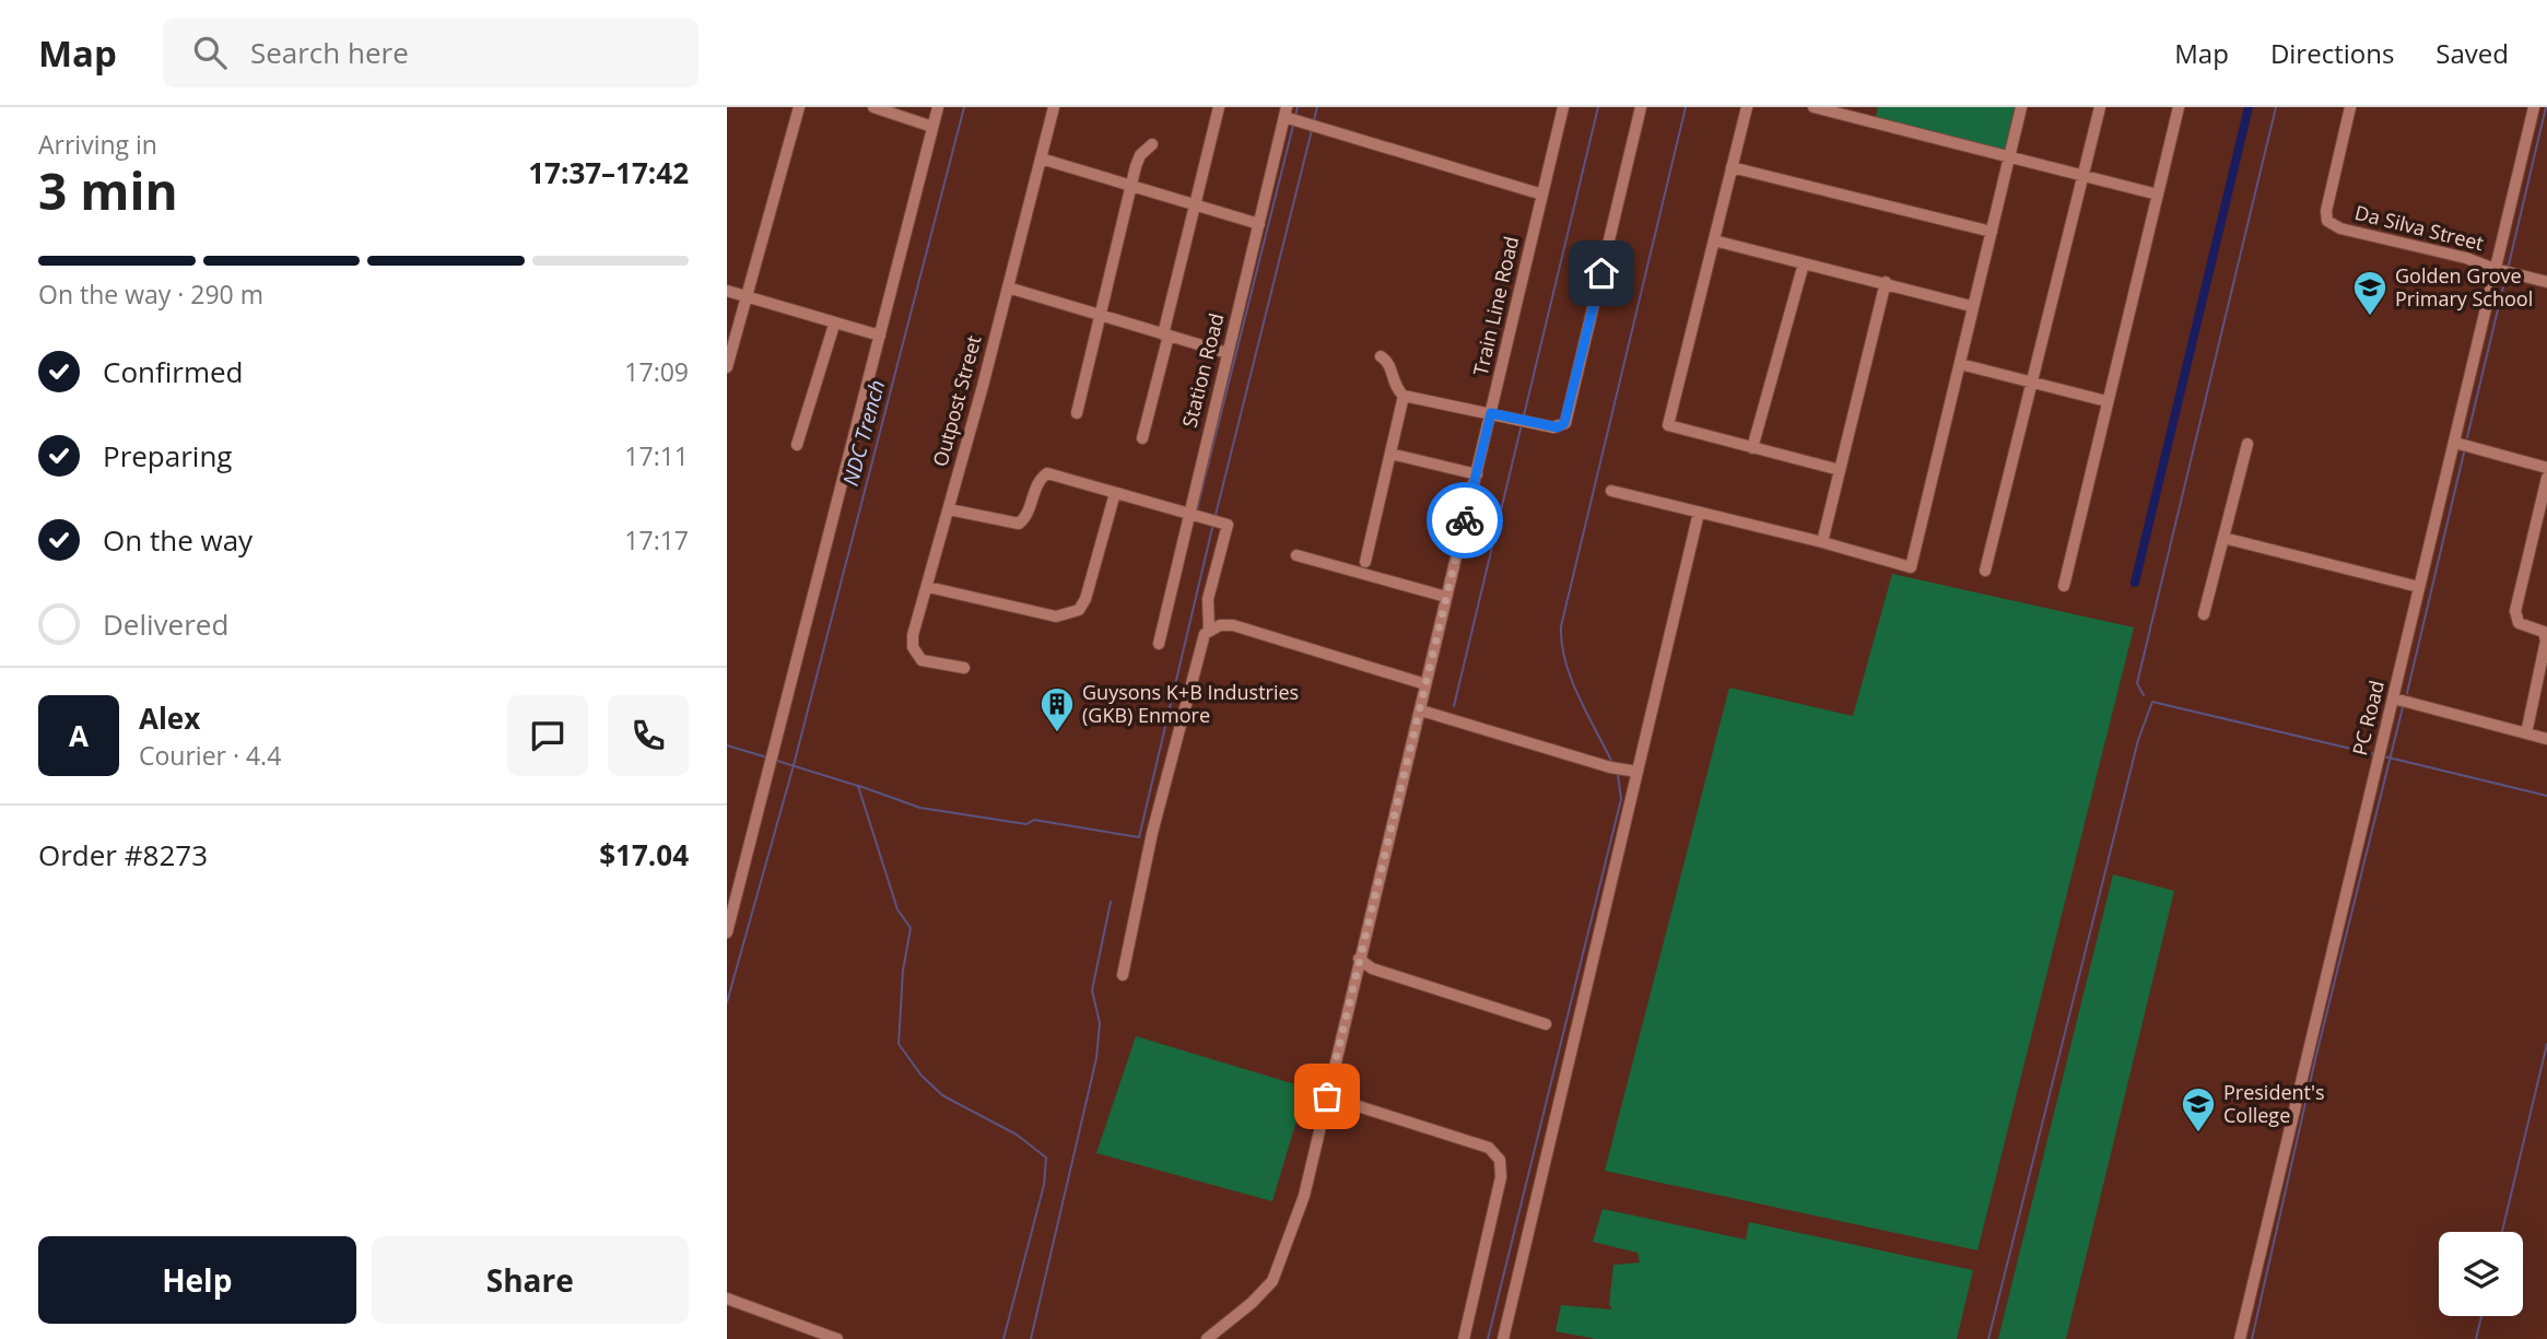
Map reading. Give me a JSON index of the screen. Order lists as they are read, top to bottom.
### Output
{
  "streets": {
    "street": [
      "Da Silva Street",
      "Train Line Road",
      "Station Road",
      "Outpost Street",
      "PC Road"
    ]
  },
  "crossings": [
    ["Da Silva Street", "PC Road"]
  ],
  "water": ["NDC Trench"],
  "places": {
    "school or university": ["Golden Grove Primary School", "President's College"],
    "building": ["Guysons K+B Industries (GKB) Enmore"]
  },
  "page": {
    "header": "Map",
    "search": "Search here",
    "nav": ["Map", "Directions", "Saved"],
    "heading": ["3 min", "Arriving in", "17:37–17:42"],
    "panel": [
      "Alex",
      "Courier · 4.4",
      "Order #8273",
      "$17.04"
    ],
    "bar": "On the way · 290 m",
    "list": [
      ["Confirmed", "17:09"],
      ["Preparing", "17:11"],
      ["On the way", "17:17"],
      "Delivered"
    ],
    "round": "A",
    "buttons": ["Help", "Share"]
  }
}
